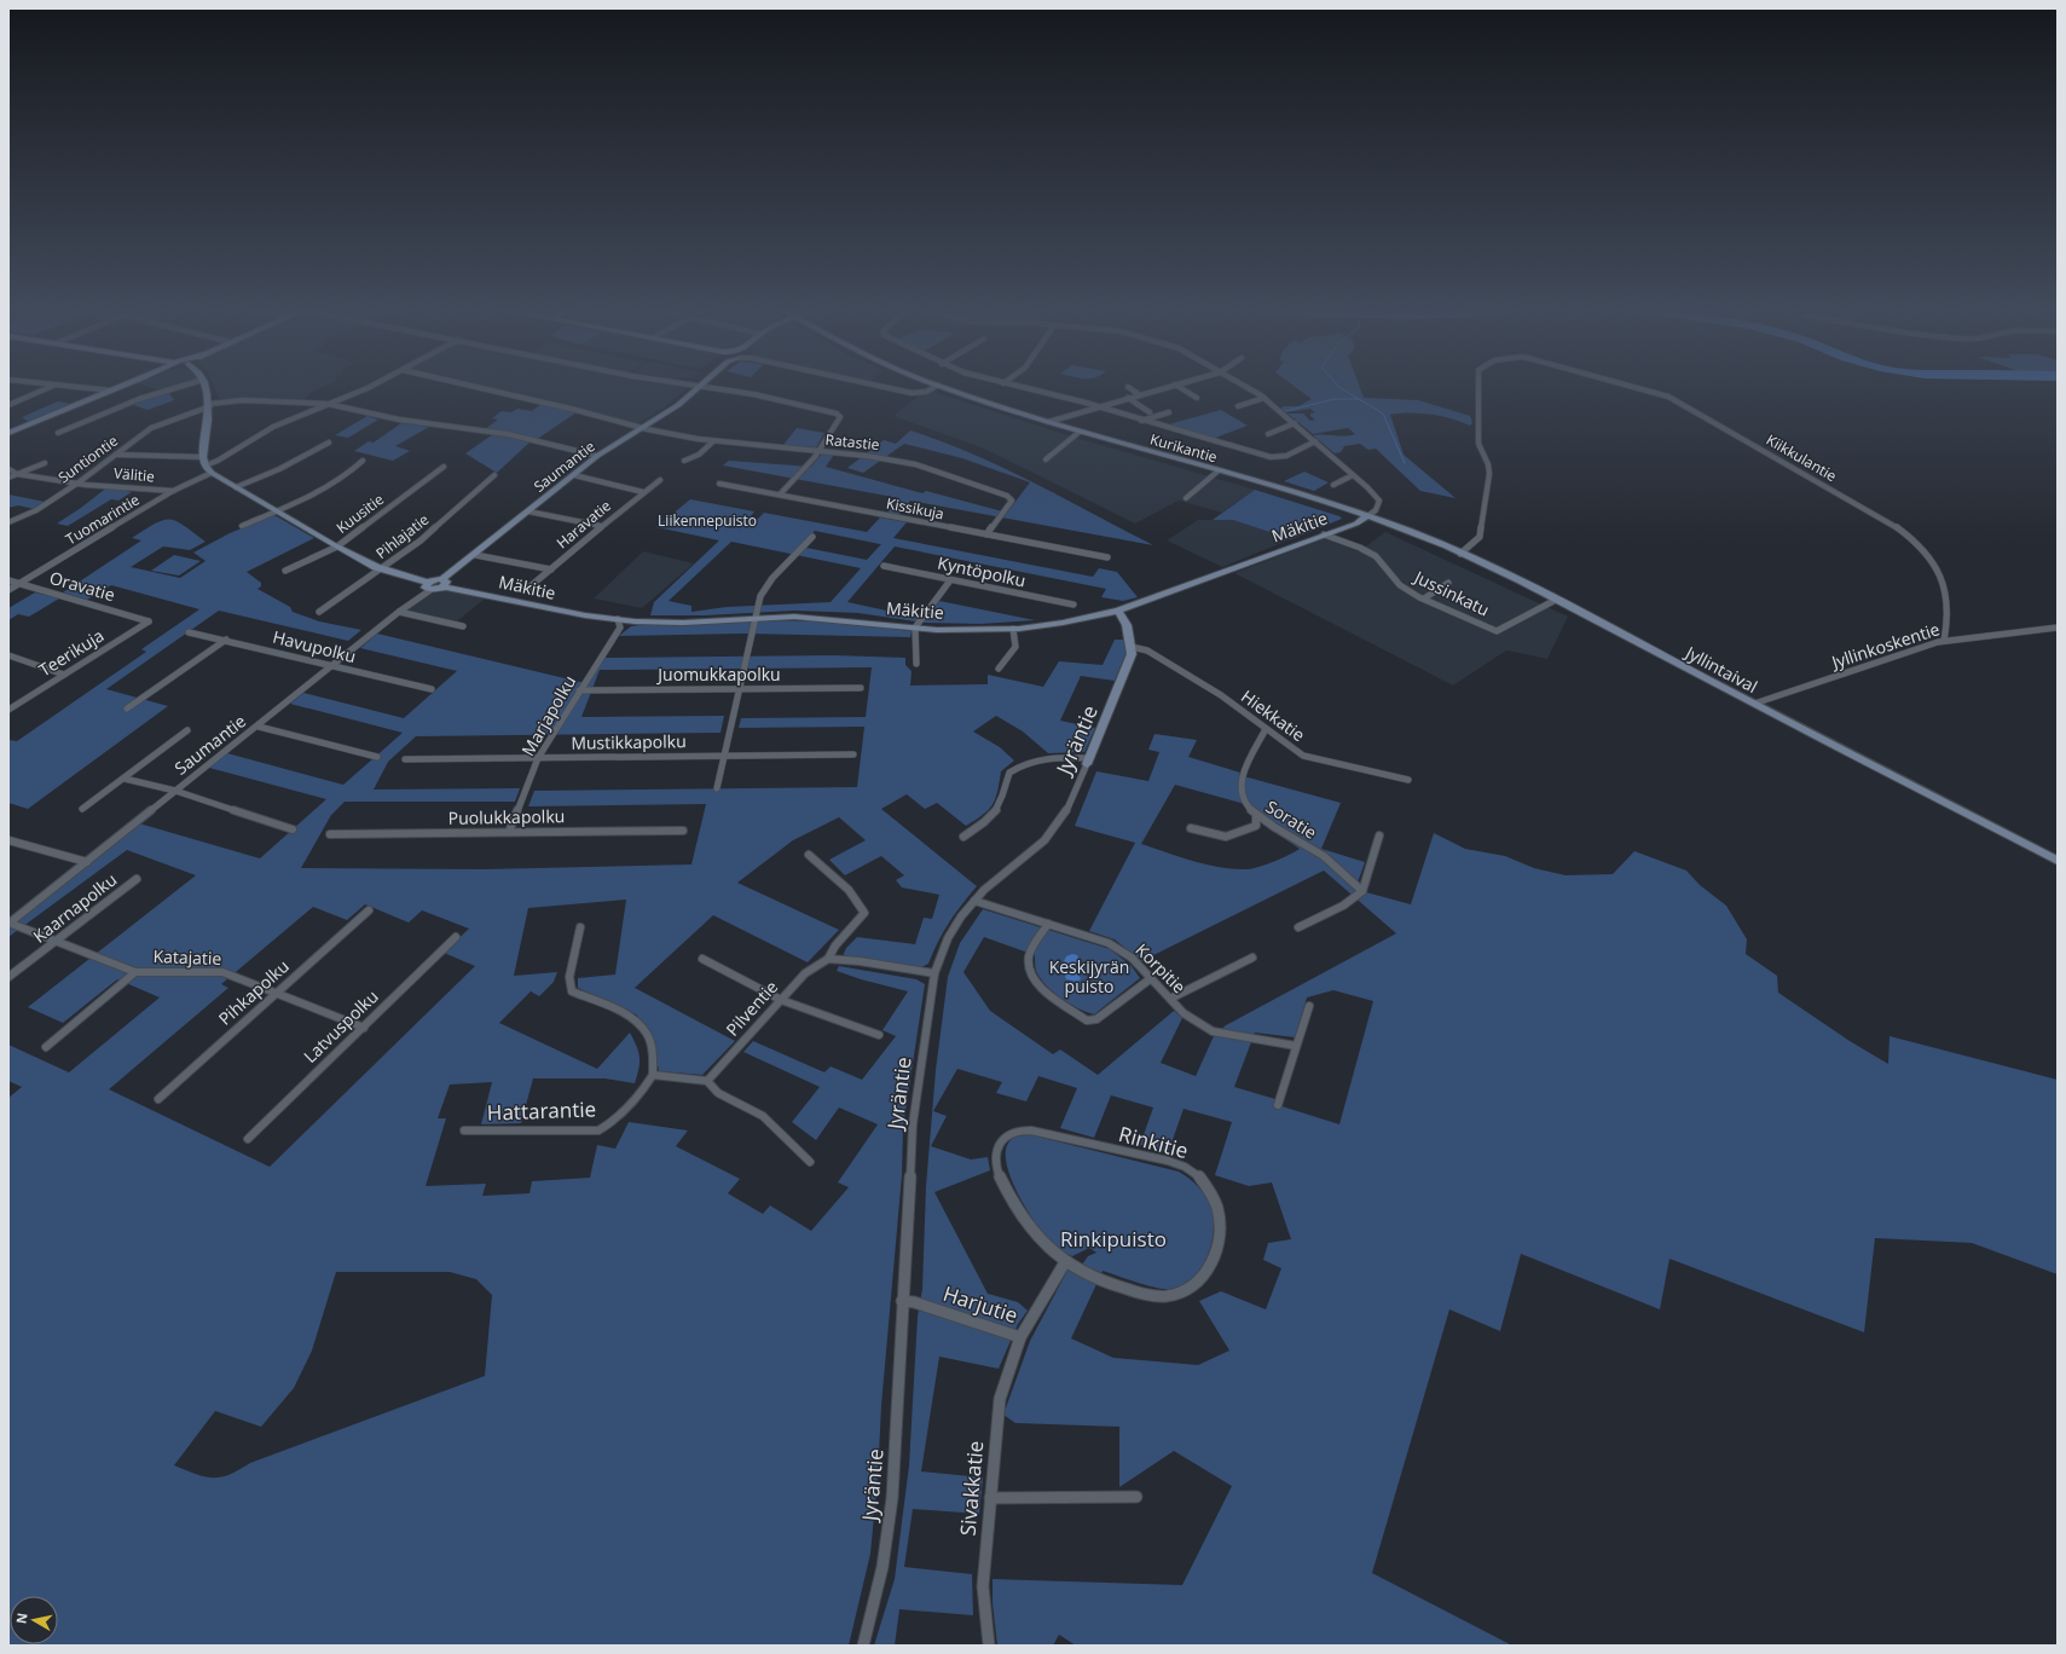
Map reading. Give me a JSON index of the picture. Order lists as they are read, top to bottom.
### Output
{
  "streets": {
    "street": [
      "Ratastie",
      "Kurikantie",
      "Kiikkulantie",
      "Suntiontie",
      "Saumantie",
      "Välitie",
      "Kissikuja",
      "Kuusitie",
      "Tuomarintie",
      "Haravatie",
      "Mäkitie",
      "Pihlajatie",
      "Kyntöpolku",
      "Oravatie",
      "Jussinkatu",
      "Jyllinkoskentie",
      "Havupolku",
      "Teerikuja",
      "Jyllintaival",
      "Juomukkapolku",
      "Marjapolku",
      "Hiekkatie",
      "Jyräntie",
      "Mustikkapolku",
      "Puolukkapolku",
      "Soratie",
      "Kaarnapolku",
      "Katajatie",
      "Korpitie",
      "Pihkapolku",
      "Pilventie",
      "Latvuspolku",
      "Hattarantie",
      "Rinkitie",
      "Harjutie",
      "Sivakkatie"
    ]
  },
  "crossings": [
    ["Ratastie", "Saumantie"],
    ["Ratastie", "Kissikuja"],
    ["Kurikantie", "Mäkitie"],
    ["Kurikantie", "Jyllintaival"],
    ["Kiikkulantie", "Jyllinkoskentie"],
    ["Kiikkulantie", "Jyllintaival"],
    ["Suntiontie", "Saumantie"],
    ["Suntiontie", "Välitie"],
    ["Saumantie", "Mäkitie"],
    ["Saumantie", "Havupolku"],
    ["Saumantie", "Katajatie"],
    ["Välitie", "Tuomarintie"],
    ["Tuomarintie", "Oravatie"],
    ["Mäkitie", "Jussinkatu"],
    ["Mäkitie", "Jyllintaival"],
    ["Mäkitie", "Marjapolku"],
    ["Mäkitie", "Jyräntie"],
    ["Oravatie", "Teerikuja"],
    ["Jussinkatu", "Jyllintaival"],
    ["Jyllinkoskentie", "Jyllintaival"],
    ["Juomukkapolku", "Marjapolku"],
    ["Marjapolku", "Mustikkapolku"],
    ["Marjapolku", "Puolukkapolku"],
    ["Hiekkatie", "Jyräntie"],
    ["Hiekkatie", "Soratie"],
    ["Jyräntie", "Korpitie"],
    ["Jyräntie", "Harjutie"],
    ["Kaarnapolku", "Katajatie"],
    ["Katajatie", "Pihkapolku"],
    ["Katajatie", "Latvuspolku"],
    ["Rinkitie", "Harjutie"],
    ["Harjutie", "Sivakkatie"]
  ],
  "parks": ["Liikennepuisto", "Keskijyrän puisto", "Rinkipuisto"],
  "north": "left"
}
